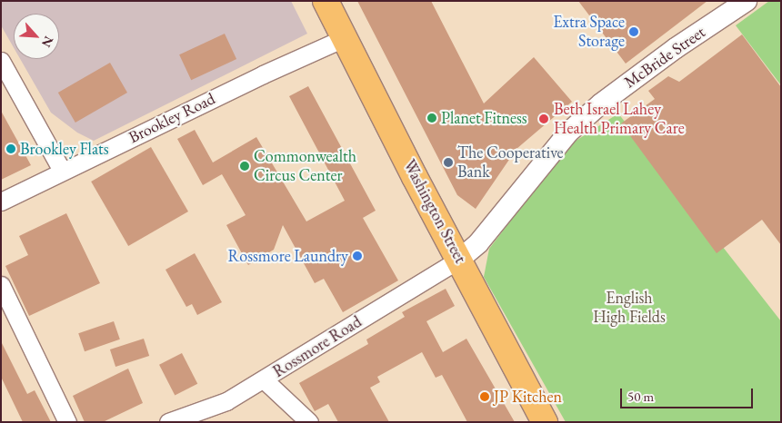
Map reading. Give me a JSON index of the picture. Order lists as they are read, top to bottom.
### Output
{
  "streets": {
    "main road": ["Washington Street"],
    "street": ["McBride Street", "Brookley Road", "Rossmore Road"]
  },
  "crossings": [
    ["McBride Street", "Washington Street"],
    ["McBride Street", "Rossmore Road"],
    ["Brookley Road", "Washington Street"],
    ["Washington Street", "Rossmore Road"]
  ],
  "parks": ["English High Fields"],
  "places": [
    "Extra Space Storage",
    "Planet Fitness",
    "Beth Israel Lahey Health Primary Care",
    "Brookley Flats",
    "The Cooperative Bank",
    "Commonwealth Circus Center",
    "Rossmore Laundry",
    "JP Kitchen"
  ],
  "scale_bar": "50 m",
  "north": "bottom right"
}
